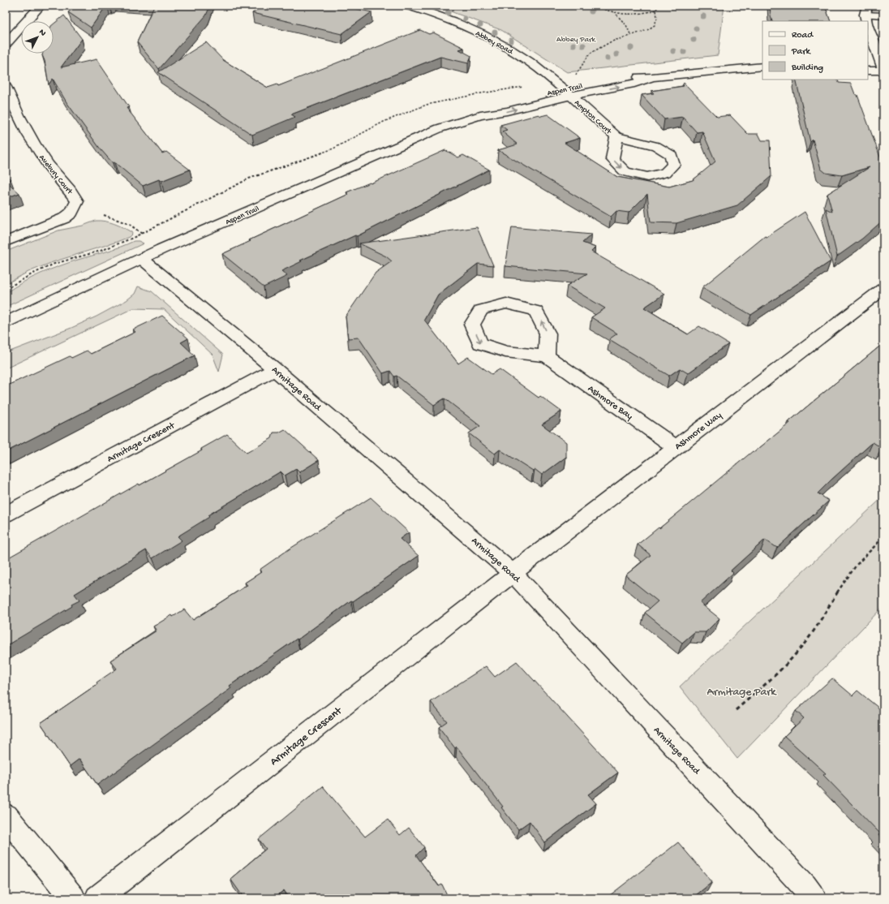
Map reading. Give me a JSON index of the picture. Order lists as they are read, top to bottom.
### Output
{
  "streets": {
    "street": [
      "Abbey Road",
      "Aspen Trail",
      "Ampton Court",
      "Avebury Court",
      "Armitage Road",
      "Ashmore Bay",
      "Ashmore Way",
      "Armitage Crescent"
    ]
  },
  "crossings": [
    ["Abbey Road", "Aspen Trail"],
    ["Abbey Road", "Ampton Court"],
    ["Aspen Trail", "Ampton Court"],
    ["Aspen Trail", "Armitage Road"],
    ["Armitage Road", "Ashmore Way"],
    ["Armitage Road", "Armitage Crescent"],
    ["Ashmore Bay", "Ashmore Way"],
    ["Ashmore Way", "Armitage Crescent"]
  ],
  "parks": ["Abbey Park", "Armitage Park"],
  "legend": ["Road", "Park", "Building"],
  "north": "top right"
}
